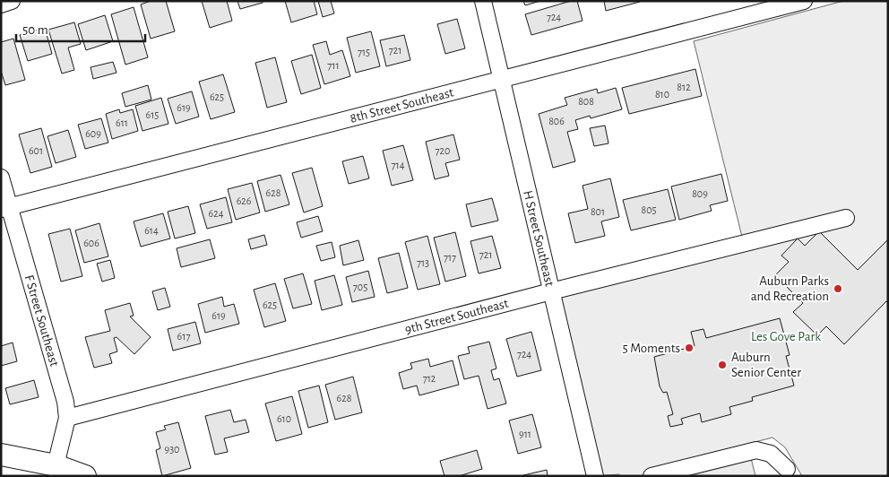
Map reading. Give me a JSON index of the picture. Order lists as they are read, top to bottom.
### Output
{
  "streets": {
    "street": [
      "8th Street Southeast",
      "H Street Southeast",
      "9th Street Southeast",
      "F Street Southeast"
    ]
  },
  "crossings": [
    ["8th Street Southeast", "H Street Southeast"],
    ["8th Street Southeast", "F Street Southeast"],
    ["H Street Southeast", "9th Street Southeast"],
    ["9th Street Southeast", "F Street Southeast"]
  ],
  "parks": ["Les Gove Park"],
  "places": ["Auburn Parks and Recreation", "5 Moments", "Auburn Senior Center"],
  "house_numbers": [
    "724",
    "721",
    "715",
    "711",
    "812",
    "810",
    "625",
    "808",
    "619",
    "615",
    "806",
    "611",
    "609",
    "601",
    "720",
    "714",
    "628",
    "809",
    "626",
    "805",
    "801",
    "624",
    "614",
    "606",
    "721",
    "717",
    "713",
    "705",
    "625",
    "619",
    "617",
    "724",
    "712",
    "628",
    "610",
    "911",
    "930"
  ],
  "scale_bar": "50 m"
}
